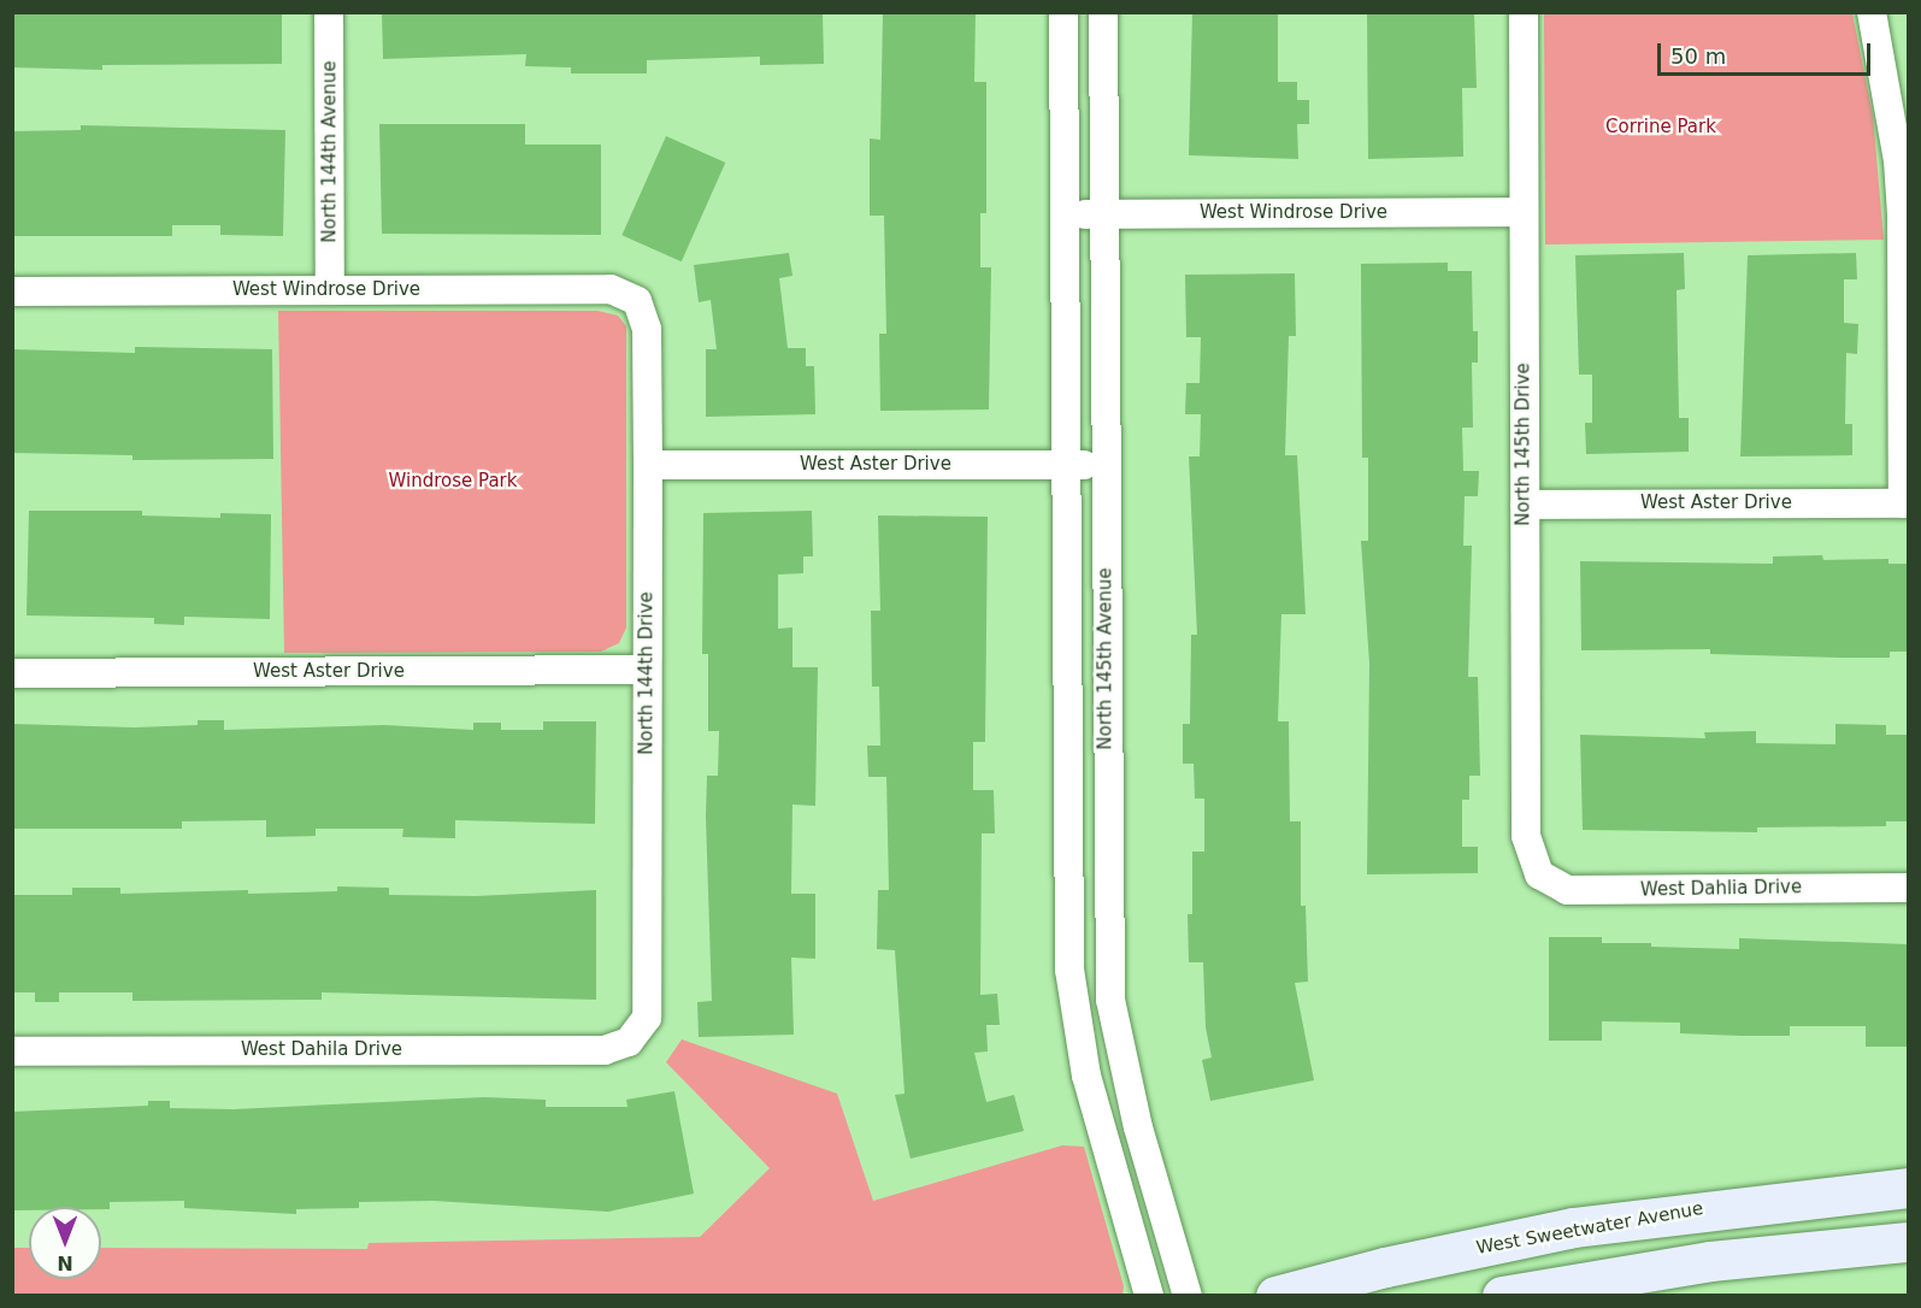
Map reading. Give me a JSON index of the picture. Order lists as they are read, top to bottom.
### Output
{
  "streets": {
    "street": [
      "North 144th Avenue",
      "West Windrose Drive",
      "North 145th Drive",
      "West Aster Drive",
      "North 145th Avenue",
      "North 144th Drive",
      "West Dahlia Drive",
      "West Dahila Drive",
      "West Sweetwater Avenue"
    ]
  },
  "crossings": [
    ["North 144th Avenue", "West Windrose Drive"],
    ["West Windrose Drive", "North 145th Drive"],
    ["West Windrose Drive", "North 145th Avenue"],
    ["West Windrose Drive", "North 144th Drive"],
    ["North 145th Drive", "West Aster Drive"],
    ["North 145th Drive", "West Dahlia Drive"],
    ["West Aster Drive", "North 145th Avenue"],
    ["West Aster Drive", "North 144th Drive"],
    ["North 144th Drive", "West Dahila Drive"]
  ],
  "parks": ["Corrine Park", "Windrose Park"],
  "scale_bar": "50 m",
  "north": "bottom"
}
